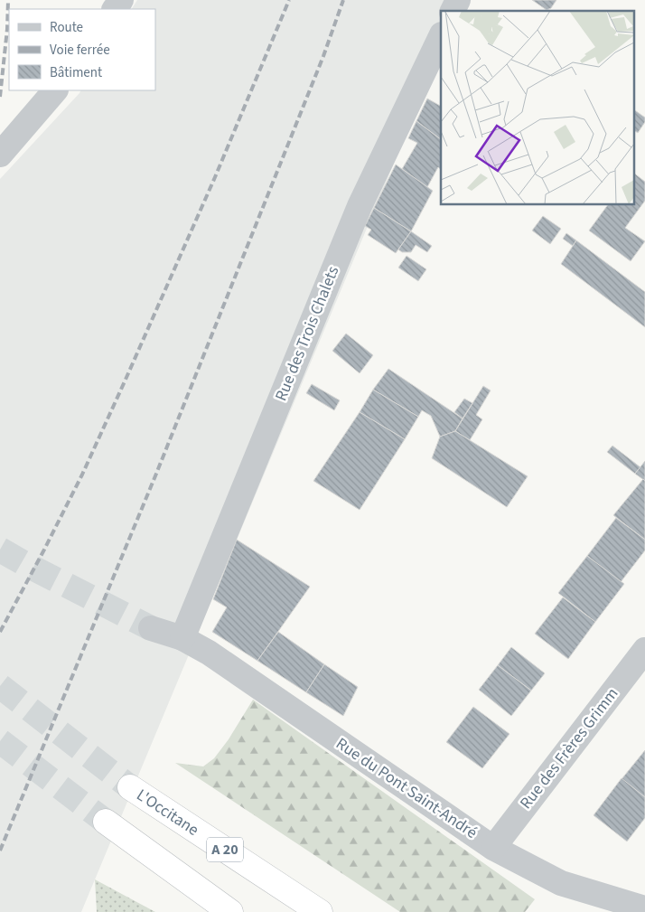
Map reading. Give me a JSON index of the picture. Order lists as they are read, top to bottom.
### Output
{
  "streets": {
    "highway": ["L'Occitane", "A 20"],
    "street": ["Rue des Trois Chalets", "Rue des Frères Grimm", "Rue du Pont Saint-André"]
  },
  "crossings": [
    ["Rue des Trois Chalets", "Rue du Pont Saint-André"],
    ["Rue des Frères Grimm", "Rue du Pont Saint-André"]
  ],
  "legend": ["Route", "Voie ferrée", "Bâtiment"]
}
